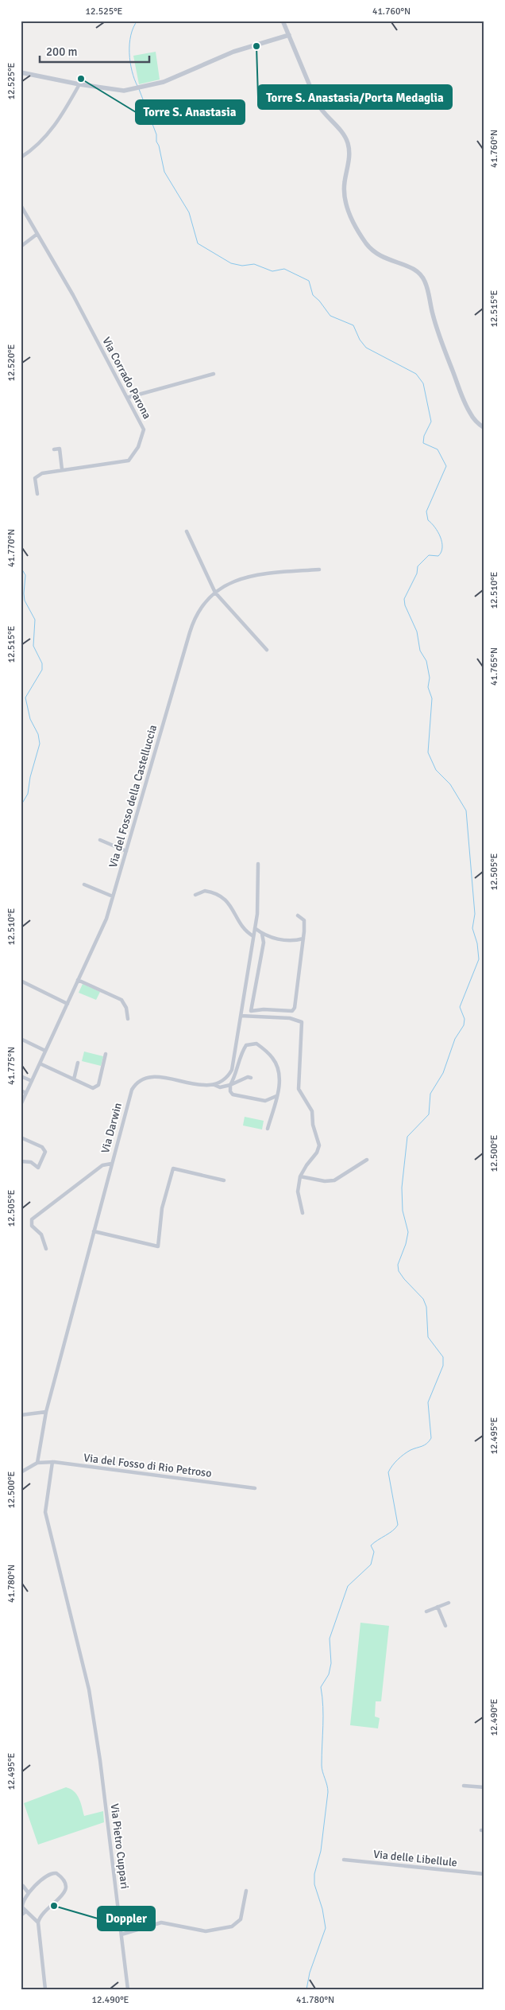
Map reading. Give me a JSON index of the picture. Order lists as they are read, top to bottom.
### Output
{
  "streets": {
    "street": [
      "Via Corrado Parona",
      "Via del Fosso della Castelluccia",
      "Via Darwin",
      "Via del Fosso di Rio Petroso",
      "Via Pietro Cuppari",
      "Via delle Libellule"
    ]
  },
  "crossings": [
    ["Via Darwin", "Via del Fosso di Rio Petroso"],
    ["Via del Fosso di Rio Petroso", "Via Pietro Cuppari"]
  ],
  "places": ["Torre S. Anastasia/Porta Medaglia", "Torre S. Anastasia", "Doppler"],
  "scale_bar": "200 m",
  "coordinates": [
    "12.525°E",
    "41.760°N",
    "12.515°E",
    "12.520°E",
    "41.770°N",
    "12.510°E",
    "41.765°N",
    "12.505°E",
    "41.775°N",
    "12.500°E",
    "12.495°E",
    "41.780°N",
    "12.490°E"
  ]
}
